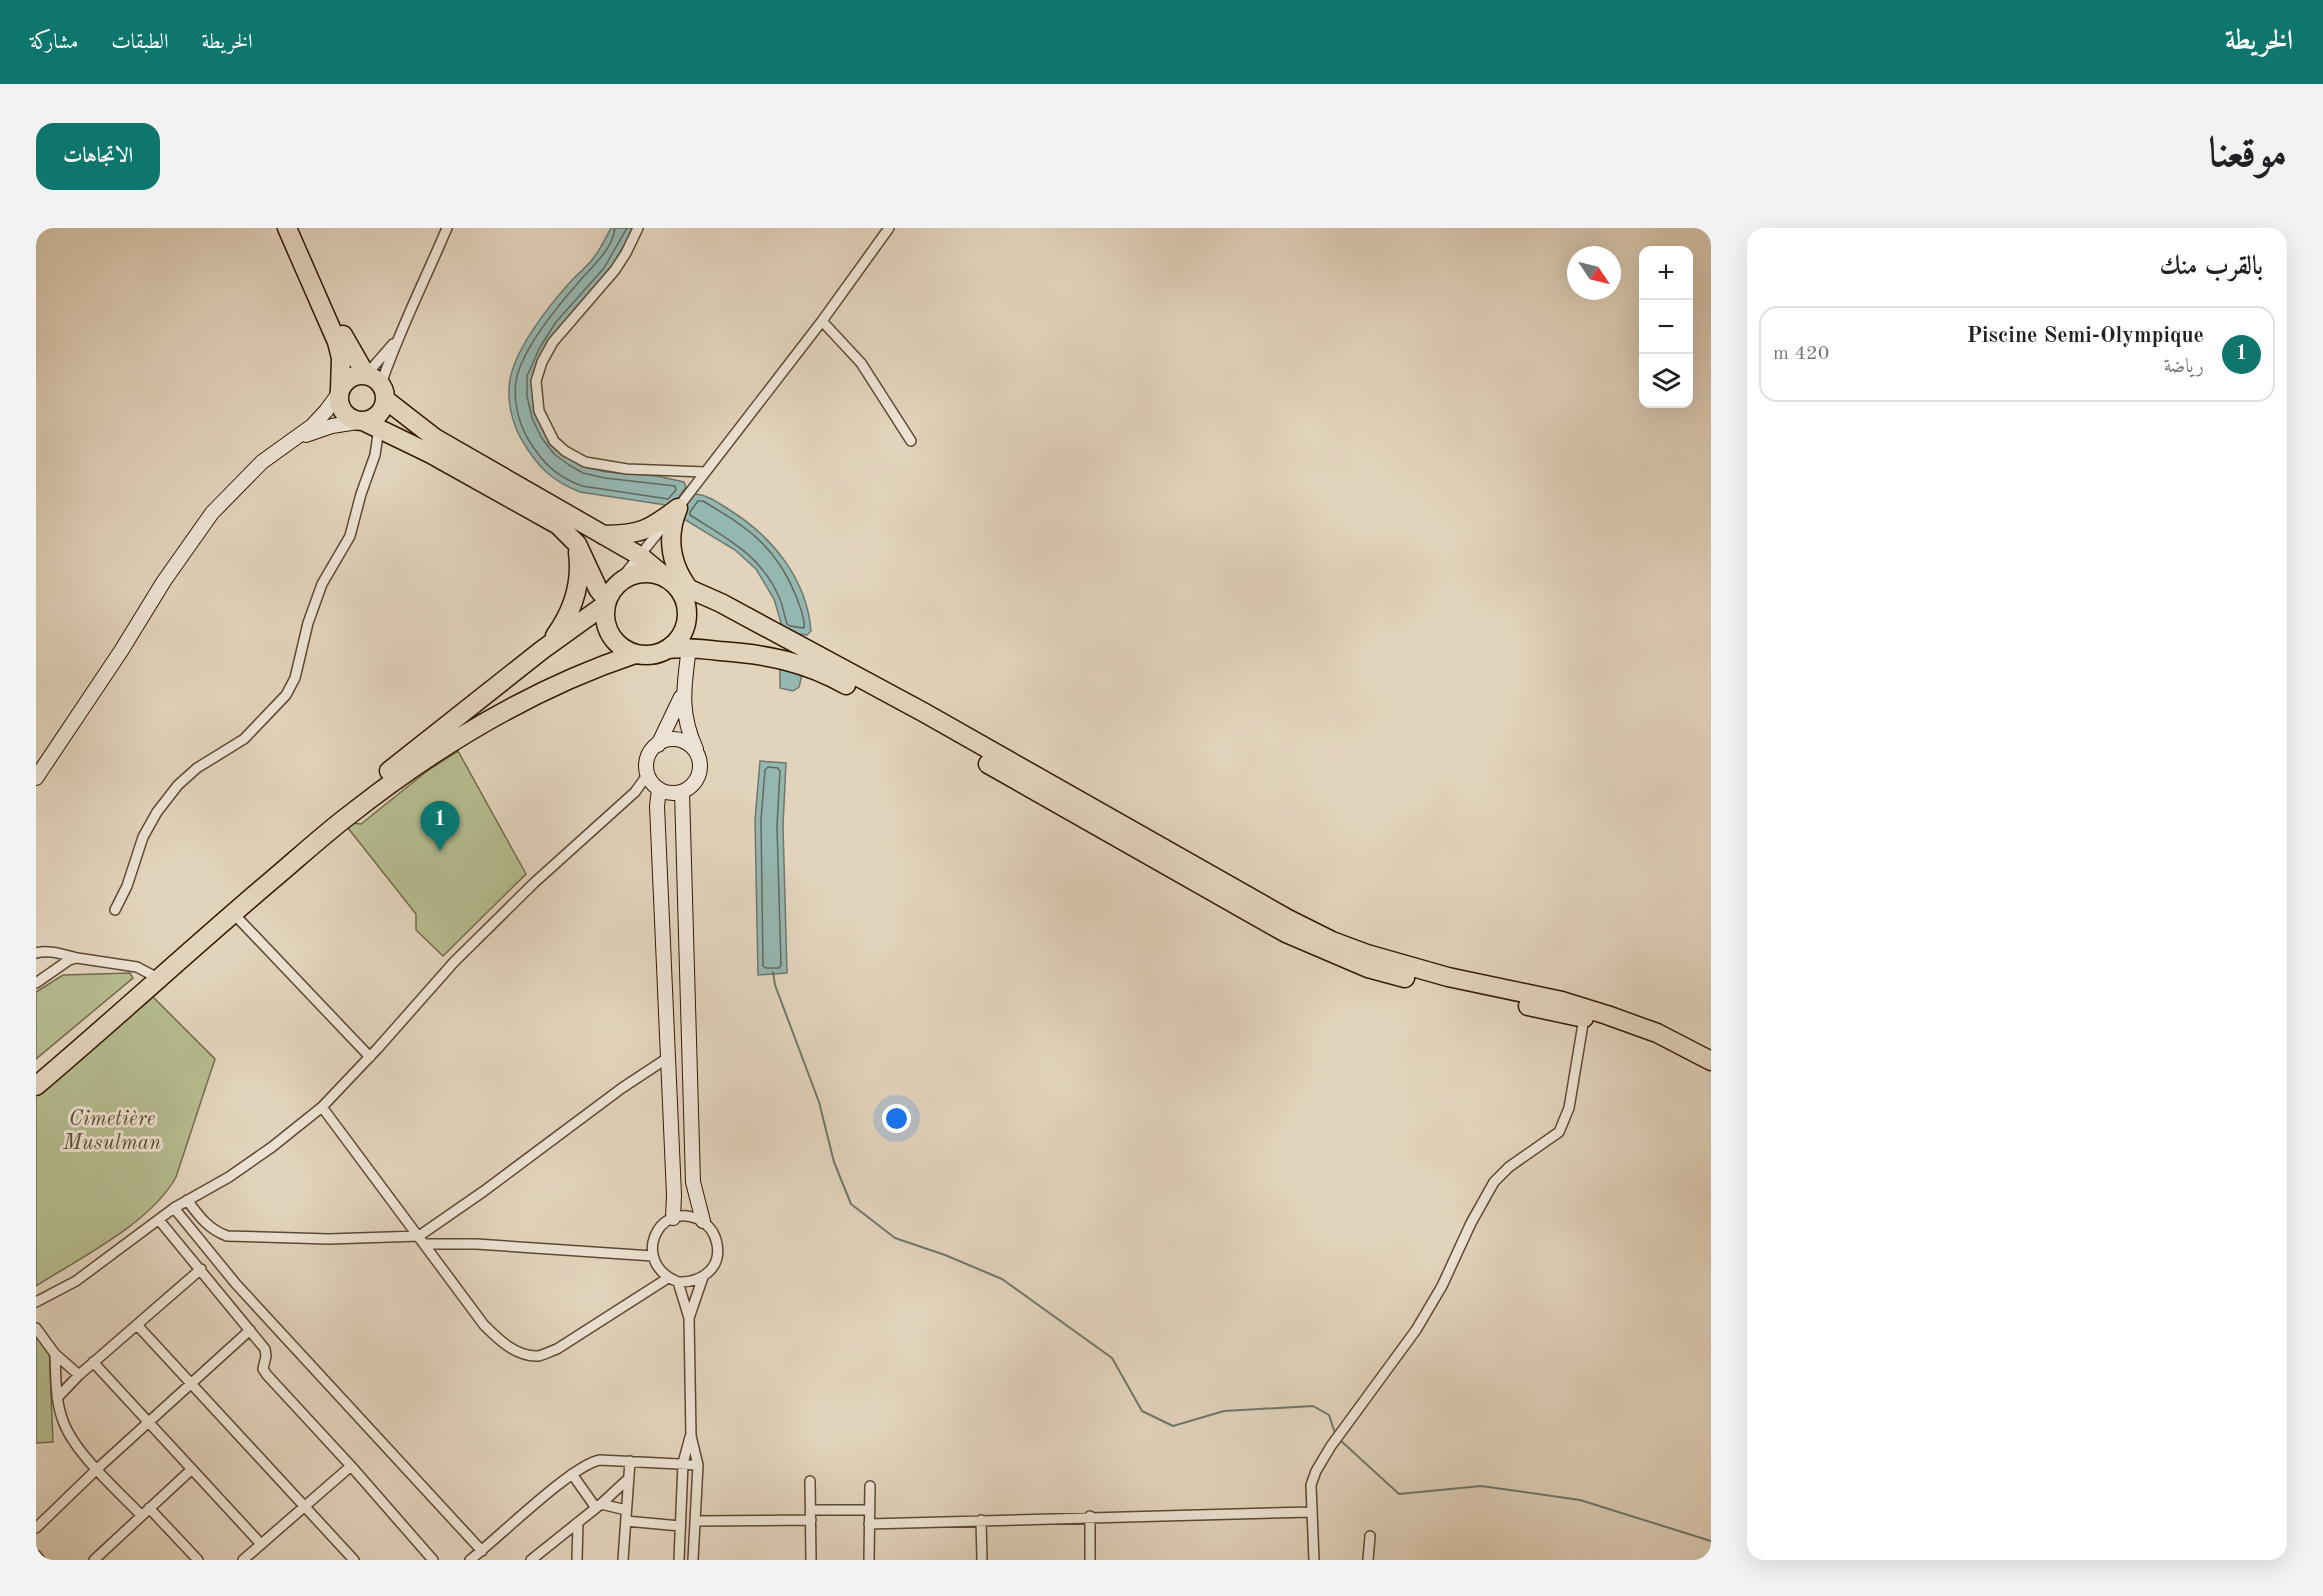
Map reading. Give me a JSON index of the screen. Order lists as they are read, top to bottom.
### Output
{
  "parks": ["Cimetière Musulman"],
  "north": "bottom right",
  "page": {
    "header": "الخريطة",
    "nav": ["الخريطة", "الطبقات", "مشاركة"],
    "title": "موقعنا",
    "buttons": "الاتجاهات",
    "heading": "بالقرب منك",
    "map_buttons": ["+", "−"],
    "list": [
      {
        "mark": "1",
        "name": "Piscine Semi-Olympique",
        "note": "رياضة",
        "value": "420 m"
      }
    ],
    "pins": "1"
  }
}
